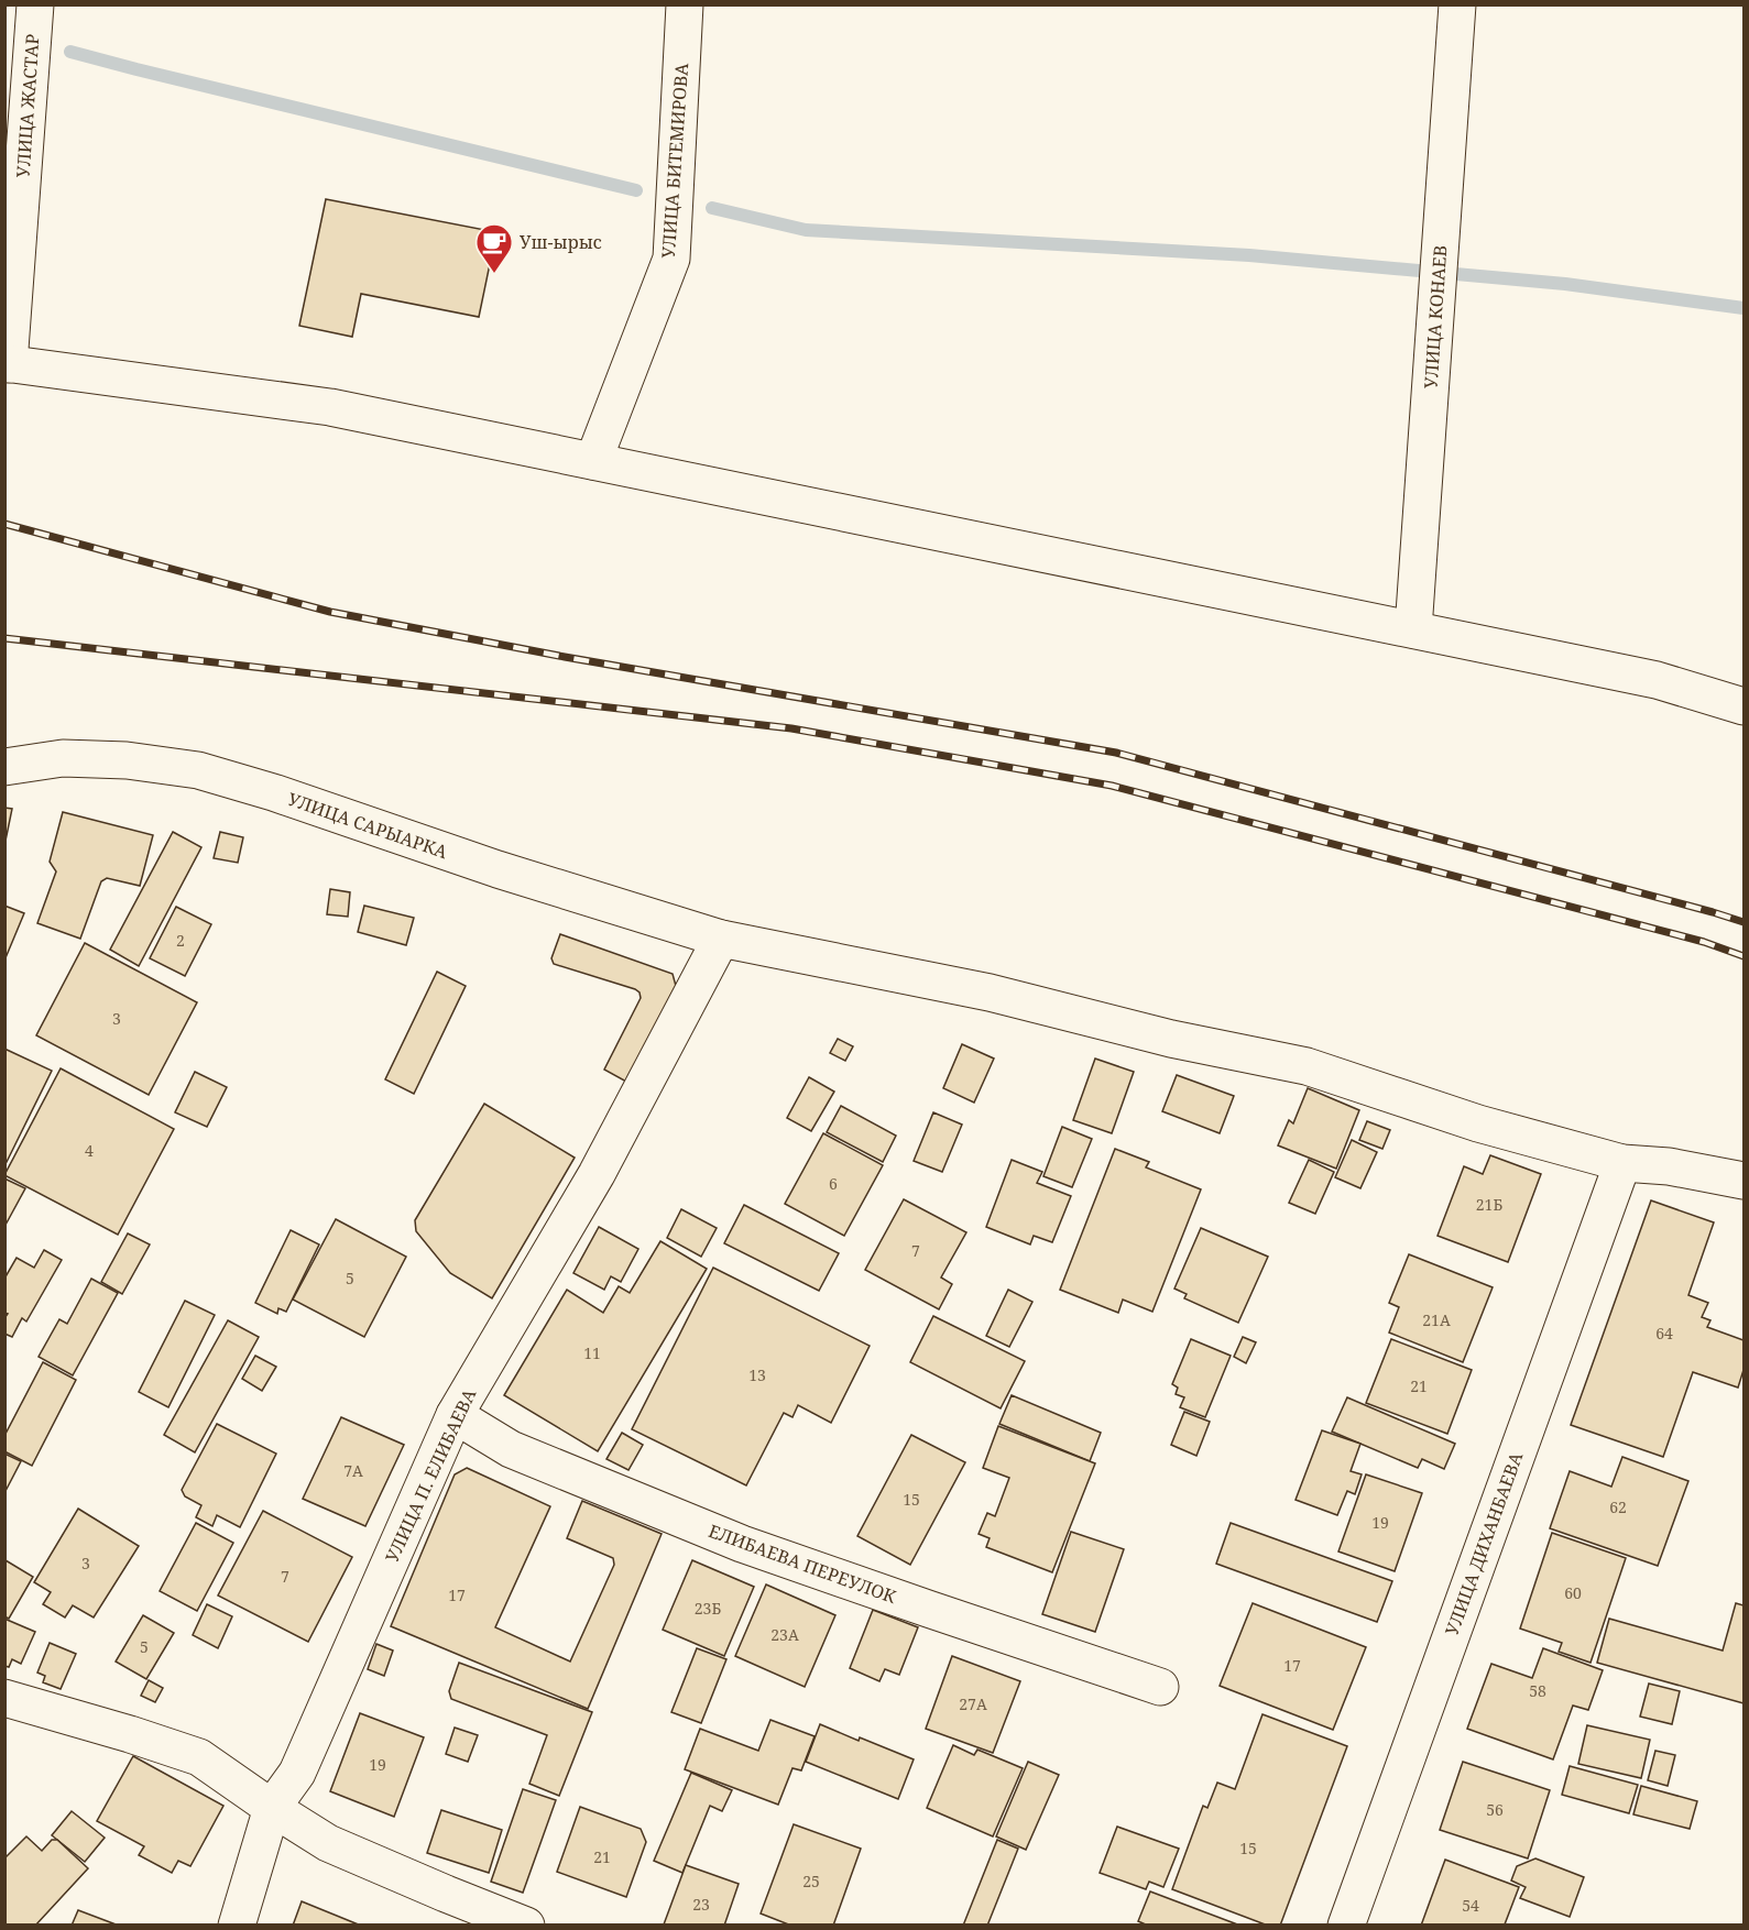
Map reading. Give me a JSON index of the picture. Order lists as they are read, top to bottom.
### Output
{
  "streets": {
    "street": [
      "УЛИЦА ЖАСТАР",
      "УЛИЦА БИТЕМИРОВА",
      "УЛИЦА КОНАЕВ",
      "УЛИЦА САРЫАРКА",
      "УЛИЦА П. ЕЛИБАЕВА",
      "УЛИЦА ДИХАНБАЕВА",
      "ЕЛИБАЕВА ПЕРЕУЛОК"
    ]
  },
  "crossings": [
    ["УЛИЦА САРЫАРКА", "УЛИЦА П. ЕЛИБАЕВА"],
    ["УЛИЦА САРЫАРКА", "УЛИЦА ДИХАНБАЕВА"],
    ["УЛИЦА П. ЕЛИБАЕВА", "ЕЛИБАЕВА ПЕРЕУЛОК"]
  ],
  "places": {
    "cafe": ["Уш-ырыс"]
  },
  "house_numbers": [
    "2",
    "3",
    "4",
    "6",
    "21Б",
    "7",
    "5",
    "21А",
    "64",
    "11",
    "13",
    "21",
    "7А",
    "15",
    "62",
    "19",
    "3",
    "7",
    "60",
    "17",
    "23Б",
    "23А",
    "5",
    "17",
    "58",
    "27А",
    "19",
    "56",
    "15",
    "21",
    "25",
    "23",
    "54"
  ]
}
